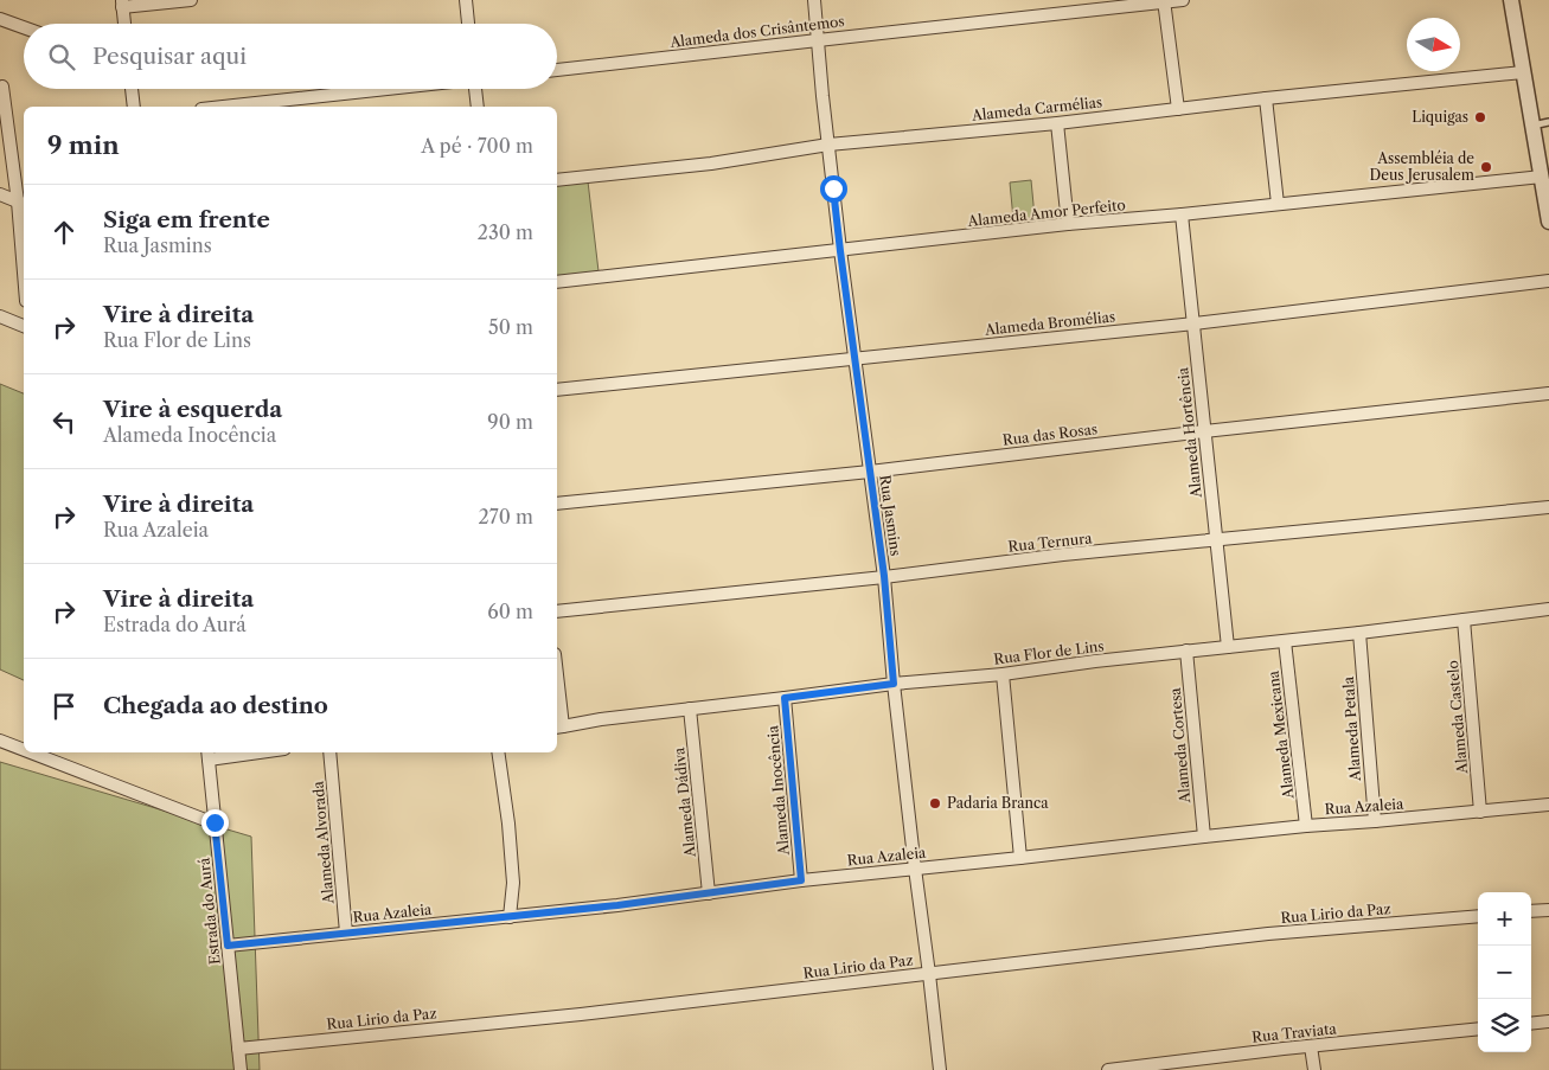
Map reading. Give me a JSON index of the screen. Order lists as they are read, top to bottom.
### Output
{
  "streets": {
    "street": [
      "Alameda dos Crisântemos",
      "Alameda Carmélias",
      "Alameda Amor Perfeito",
      "Alameda Bromélias",
      "Alameda Hortência",
      "Rua das Rosas",
      "Rua Jasmins",
      "Rua Ternura",
      "Rua Flor de Lins",
      "Alameda Castelo",
      "Alameda Petala",
      "Alameda Mexicana",
      "Alameda Cortesa",
      "Alameda Inocência",
      "Alameda Dádiva",
      "Rua Azaleia",
      "Alameda Alvorada",
      "Estrada do Aurá",
      "Rua Lirio da Paz",
      "Rua Traviata"
    ]
  },
  "crossings": [
    ["Alameda dos Crisântemos", "Rua Jasmins"],
    ["Alameda Carmélias", "Rua Jasmins"],
    ["Alameda Amor Perfeito", "Alameda Hortência"],
    ["Alameda Amor Perfeito", "Rua Jasmins"],
    ["Alameda Bromélias", "Alameda Hortência"],
    ["Alameda Bromélias", "Rua Jasmins"],
    ["Alameda Hortência", "Rua das Rosas"],
    ["Alameda Hortência", "Rua Ternura"],
    ["Alameda Hortência", "Rua Flor de Lins"],
    ["Rua das Rosas", "Rua Jasmins"],
    ["Rua Jasmins", "Rua Ternura"],
    ["Rua Jasmins", "Rua Flor de Lins"],
    ["Rua Jasmins", "Rua Azaleia"],
    ["Rua Jasmins", "Rua Lirio da Paz"],
    ["Rua Flor de Lins", "Alameda Castelo"],
    ["Rua Flor de Lins", "Alameda Petala"],
    ["Rua Flor de Lins", "Alameda Mexicana"],
    ["Rua Flor de Lins", "Alameda Cortesa"],
    ["Rua Flor de Lins", "Alameda Inocência"],
    ["Rua Flor de Lins", "Alameda Dádiva"],
    ["Alameda Castelo", "Rua Azaleia"],
    ["Alameda Petala", "Rua Azaleia"],
    ["Alameda Mexicana", "Rua Azaleia"],
    ["Alameda Cortesa", "Rua Azaleia"],
    ["Alameda Inocência", "Rua Azaleia"],
    ["Alameda Dádiva", "Rua Azaleia"],
    ["Rua Azaleia", "Alameda Alvorada"],
    ["Rua Azaleia", "Estrada do Aurá"],
    ["Estrada do Aurá", "Rua Lirio da Paz"]
  ],
  "places": ["Liquigas", "Assembléia de Deus Jerusalem", "Padaria Branca"],
  "north": "right",
  "page": {
    "search": "Pesquisar aqui",
    "heading": ["9 min", "A pé · 700 m"],
    "list": [
      ["Siga em frente", "Rua Jasmins", "230 m"],
      ["Vire à direita", "Rua Flor de Lins", "50 m"],
      ["Vire à esquerda", "Alameda Inocência", "90 m"],
      ["Vire à direita", "Rua Azaleia", "270 m"],
      ["Vire à direita", "Estrada do Aurá", "60 m"],
      "Chegada ao destino"
    ],
    "map_buttons": ["+", "−"]
  }
}
